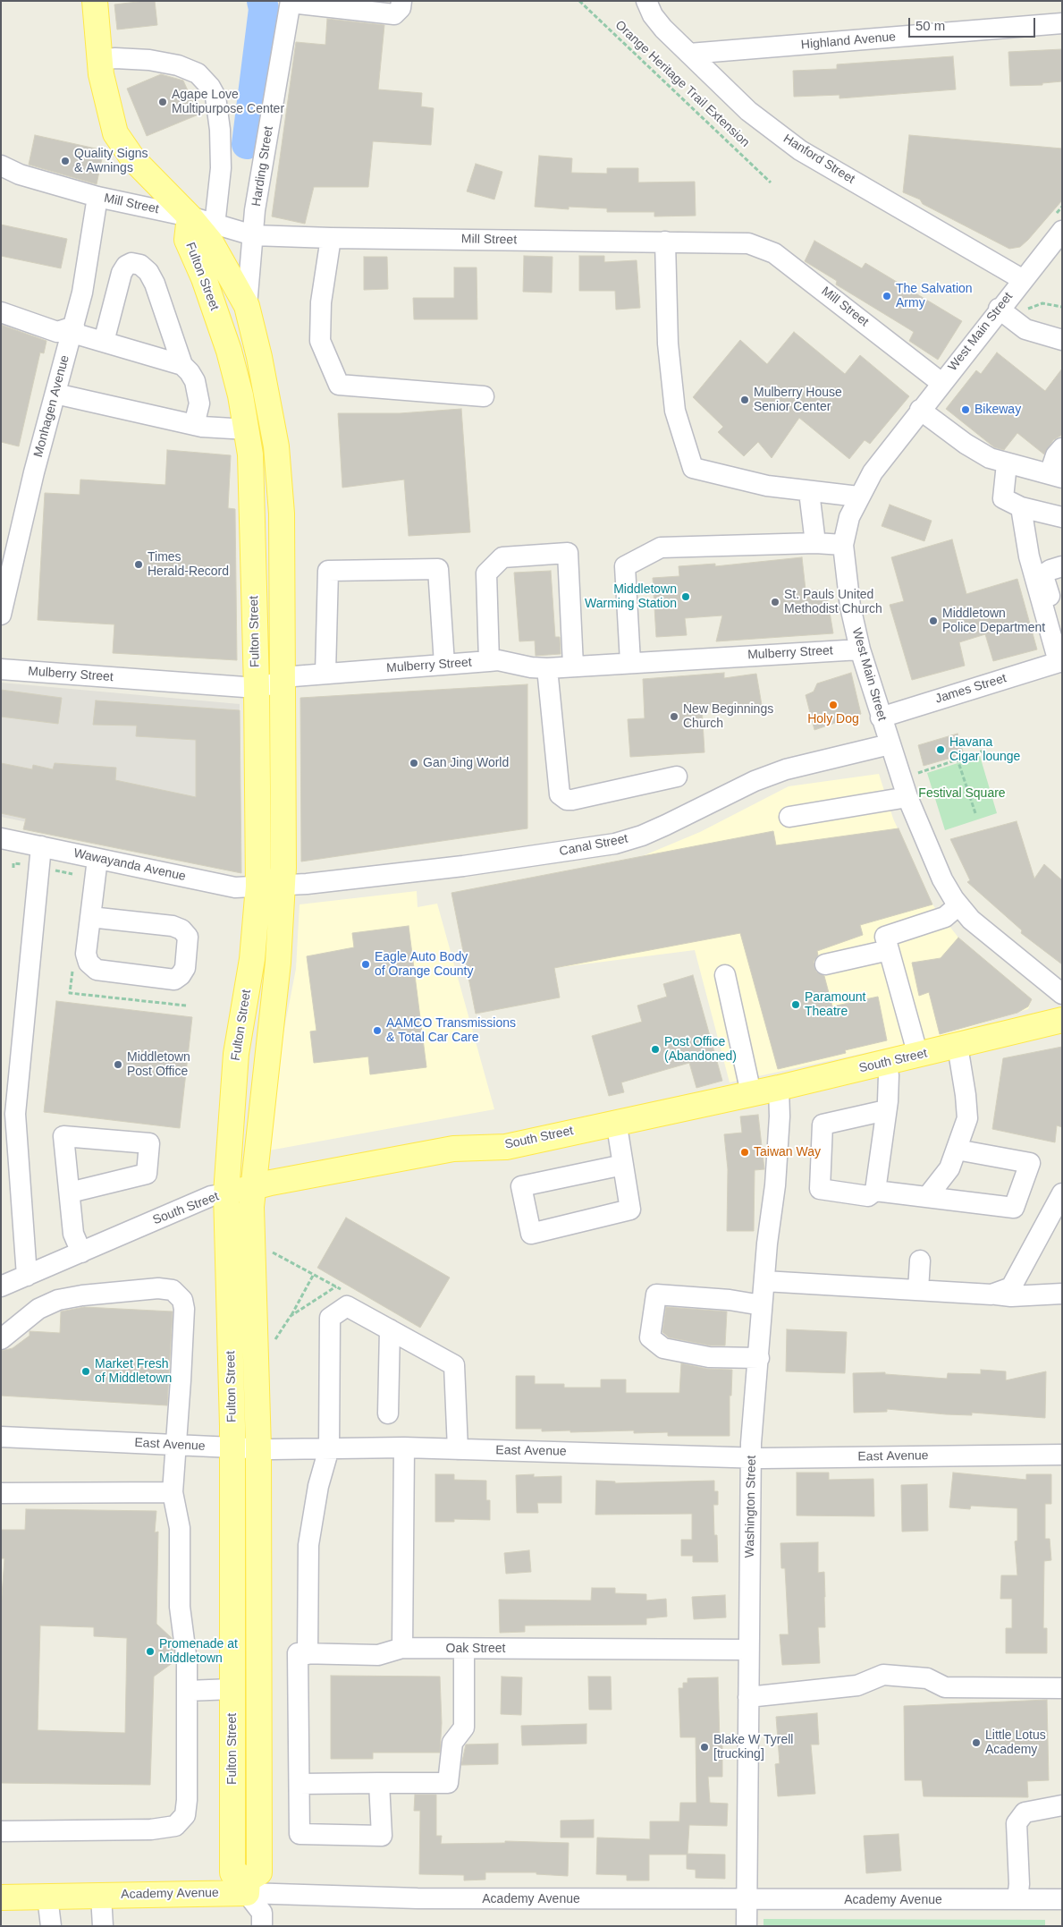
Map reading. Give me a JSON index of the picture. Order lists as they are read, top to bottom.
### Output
{
  "streets": {
    "main road": ["Fulton Street", "South Street", "Academy Avenue"],
    "street": [
      "Highland Avenue",
      "Hanford Street",
      "Harding Street",
      "Mill Street",
      "West Main Street",
      "Monhagen Avenue",
      "Mulberry Street",
      "James Street",
      "Canal Street",
      "Wawayanda Avenue",
      "East Avenue",
      "Washington Street",
      "Oak Street"
    ],
    "path": ["Orange Heritage Trail Extension"]
  },
  "crossings": [
    ["Highland Avenue", "Hanford Street"],
    ["Hanford Street", "West Main Street"],
    ["Harding Street", "Mill Street"],
    ["Harding Street", "Fulton Street"],
    ["Mill Street", "Fulton Street"],
    ["Mill Street", "West Main Street"],
    ["Mill Street", "Monhagen Avenue"],
    ["Fulton Street", "Mulberry Street"],
    ["Fulton Street", "Canal Street"],
    ["Fulton Street", "Wawayanda Avenue"],
    ["Fulton Street", "South Street"],
    ["Fulton Street", "East Avenue"],
    ["Fulton Street", "Academy Avenue"],
    ["West Main Street", "Mulberry Street"],
    ["West Main Street", "James Street"],
    ["West Main Street", "Canal Street"],
    ["South Street", "Washington Street"],
    ["East Avenue", "Washington Street"],
    ["Washington Street", "Oak Street"],
    ["Washington Street", "Academy Avenue"]
  ],
  "parks": ["Festival Square"],
  "places": [
    "Agape Love Multipurpose Center",
    "Quality Signs & Awnings",
    "The Salvation Army",
    "Mulberry House Senior Center",
    "Bikeway",
    "Times Herald-Record",
    "Middletown Warming Station",
    "St. Pauls United Methodist Church",
    "Middletown Police Department",
    "Holy Dog",
    "New Beginnings Church",
    "Havana Cigar lounge",
    "Gan Jing World",
    "Eagle Auto Body of Orange County",
    "Paramount Theatre",
    "AAMCO Transmissions & Total Car Care",
    "Post Office (Abandoned)",
    "Middletown Post Office",
    "Taiwan Way",
    "Market Fresh of Middletown",
    "Promenade at Middletown",
    "Little Lotus Academy",
    "Blake W Tyrell [trucking]"
  ],
  "scale_bar": "50 m"
}
